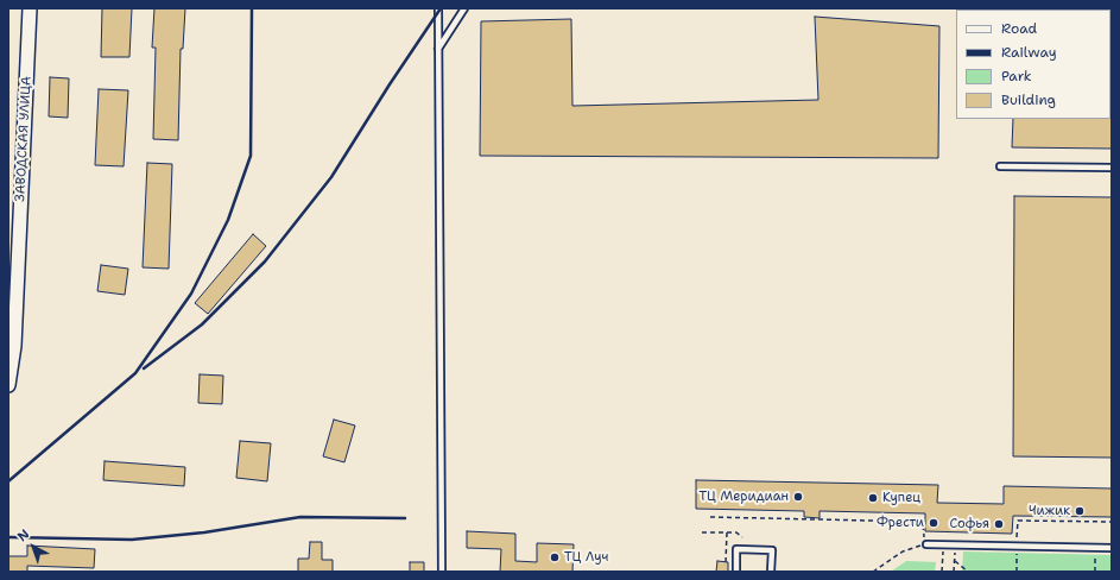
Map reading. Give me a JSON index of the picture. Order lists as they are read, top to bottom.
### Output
{
  "streets": {
    "street": ["ЗАВОДСКАЯ УЛИЦА"]
  },
  "places": [
    "ТЦ Меридиан",
    "Купец",
    "Чижик",
    "Фрести",
    "Софья",
    "ТЦ Луч"
  ],
  "legend": [
    "Road",
    "Railway",
    "Park",
    "Building"
  ],
  "north": "top left"
}
